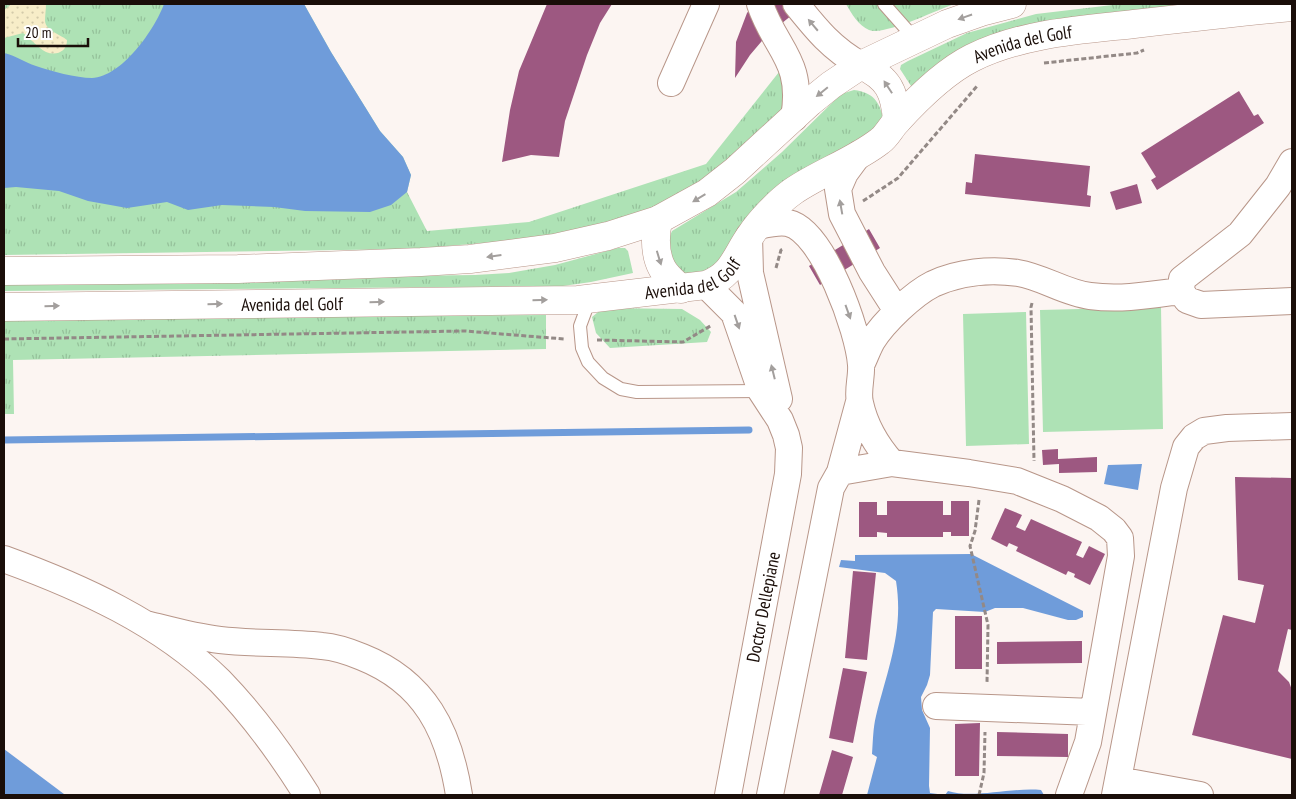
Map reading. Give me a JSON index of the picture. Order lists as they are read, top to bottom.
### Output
{
  "streets": {
    "street": ["Avenida del Golf", "Doctor Dellepiane"]
  },
  "crossings": [
    ["Avenida del Golf", "Doctor Dellepiane"]
  ],
  "scale_bar": "20 m"
}
